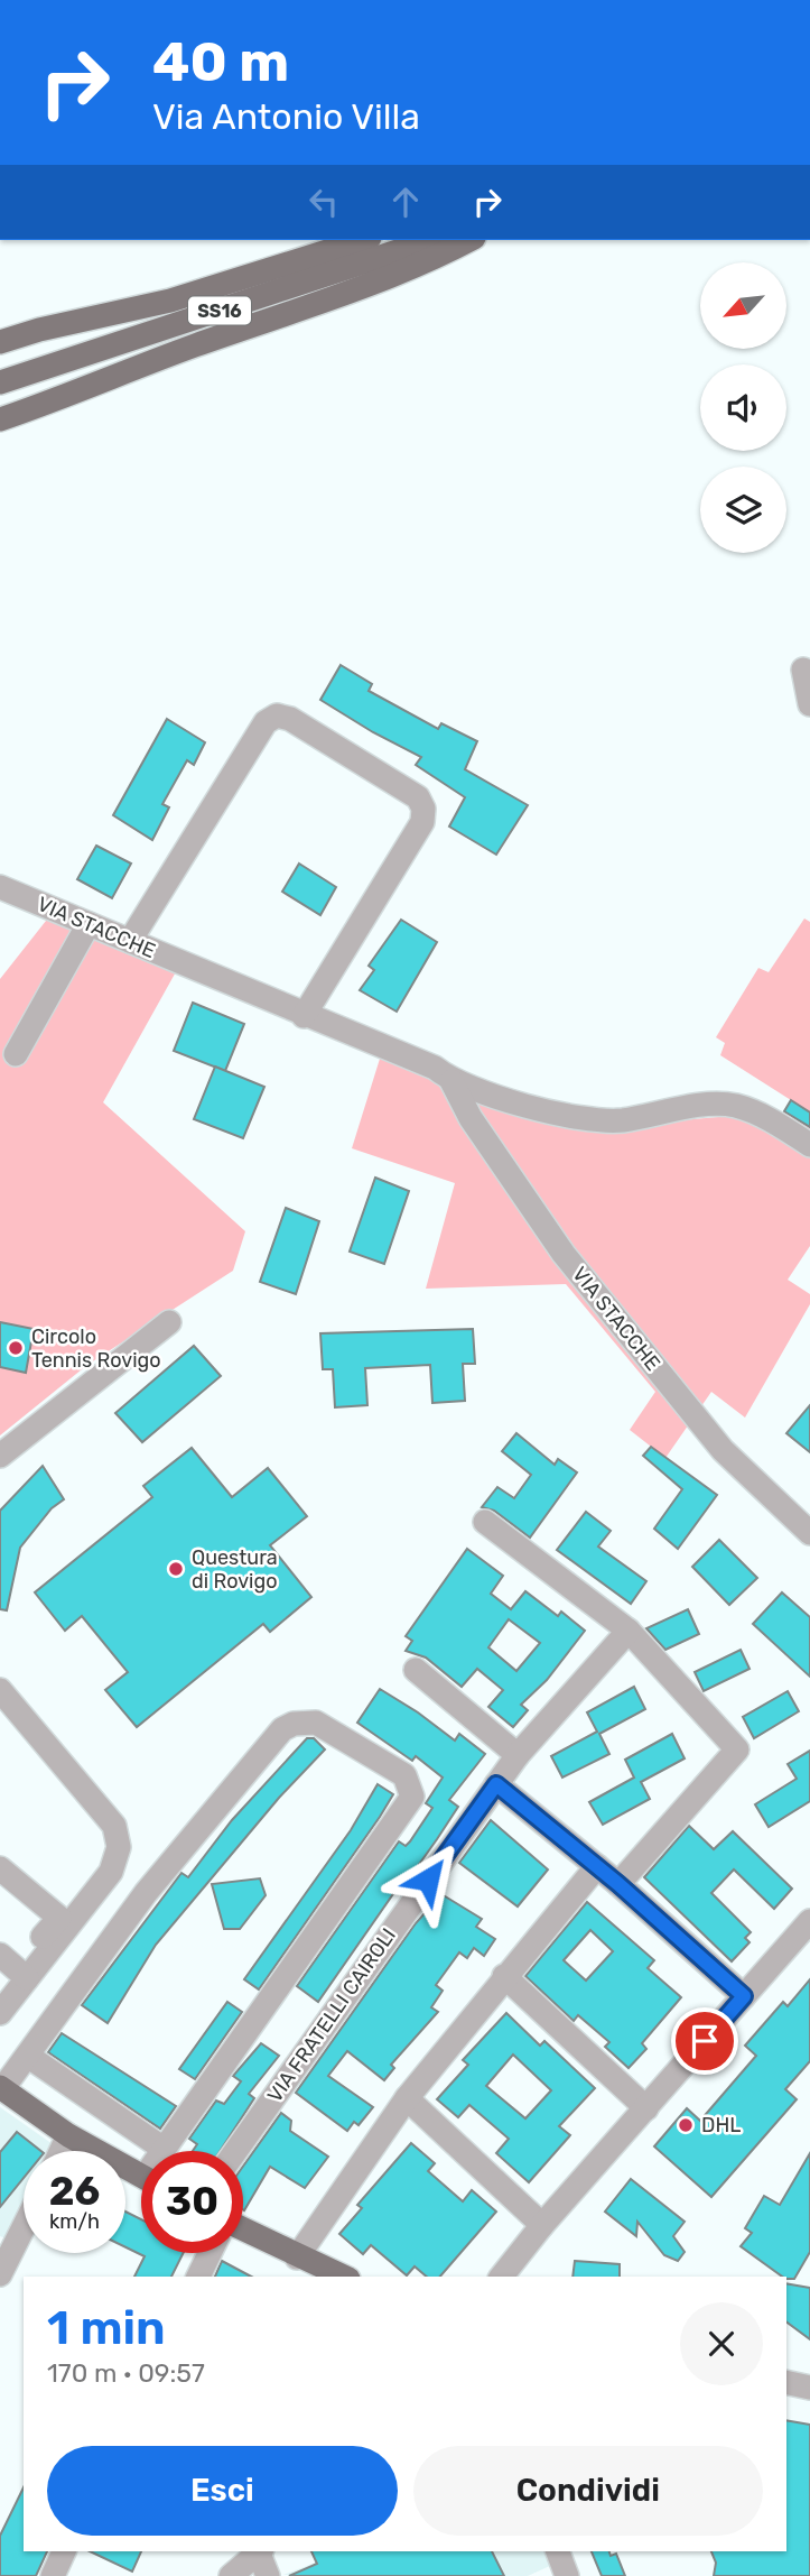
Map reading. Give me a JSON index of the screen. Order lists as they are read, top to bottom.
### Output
{
  "streets": {
    "main road": ["SS16"],
    "street": ["VIA STACCHE", "VIA FRATELLI CAIROLI"]
  },
  "places": ["Circolo Tennis Rovigo", "Questura di Rovigo", "DHL"],
  "north": "bottom left",
  "page": {
    "turn": ["40 m", "Via Antonio Villa"],
    "speed": "26 km/h",
    "limit": "30",
    "heading": ["1 min", "170 m · 09:57"],
    "buttons": ["Esci", "Condividi"]
  }
}
